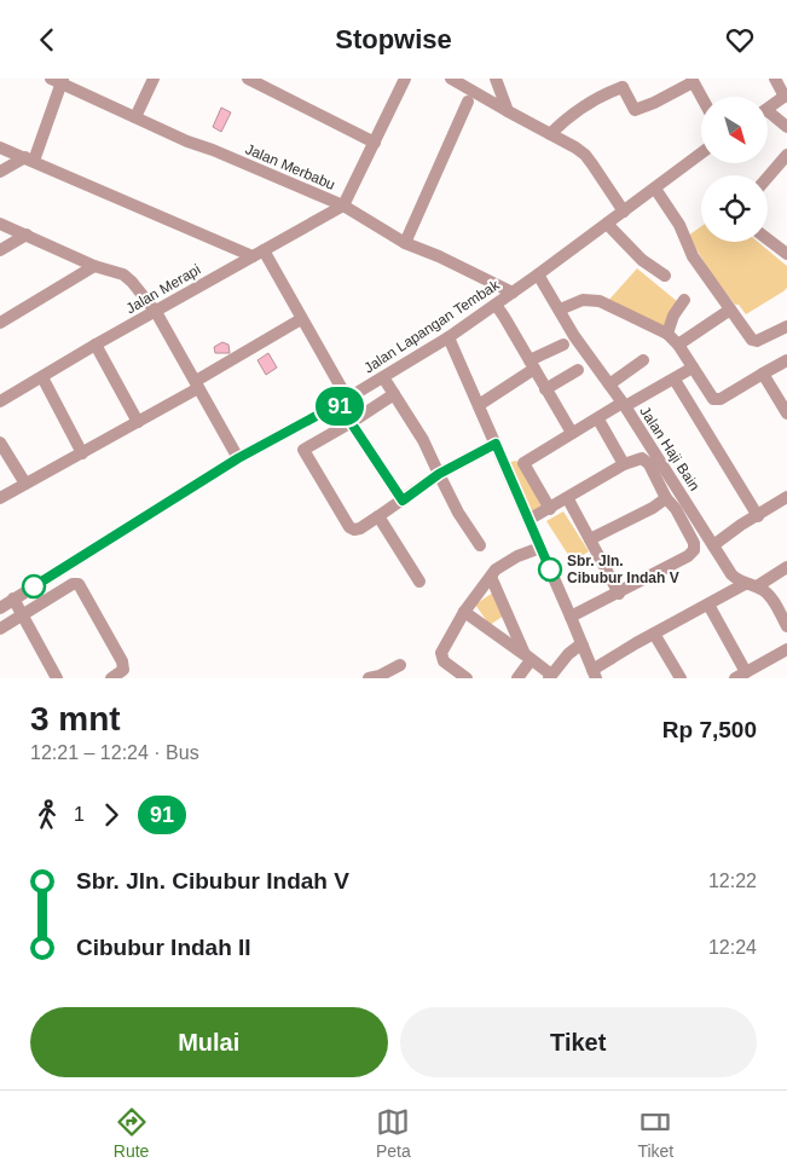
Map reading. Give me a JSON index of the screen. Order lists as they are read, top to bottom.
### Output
{
  "streets": {
    "street": [
      "Jalan Merbabu",
      "Jalan Merapi",
      "Jalan Lapangan Tembak",
      "Jalan Haji Bain"
    ]
  },
  "crossings": [
    ["Jalan Merbabu", "Jalan Merapi"],
    ["Jalan Merbabu", "Jalan Lapangan Tembak"],
    ["Jalan Lapangan Tembak", "Jalan Haji Bain"]
  ],
  "places": ["Sbr. Jln. Cibubur Indah V"],
  "lines": ["bus line 91"],
  "north": "bottom right",
  "page": {
    "header": "Stopwise",
    "on_map": "91",
    "heading": ["3 mnt", "12:21 – 12:24 · Bus", "Rp 7,500"],
    "legs": ["1", "91"],
    "list": [
      {
        "name": "Sbr. Jln. Cibubur Indah V",
        "value": "12:22"
      },
      {
        "name": "Cibubur Indah II",
        "value": "12:24"
      }
    ],
    "buttons": ["Mulai", "Tiket"],
    "tabs": ["Rute", "Peta", "Tiket"]
  }
}
